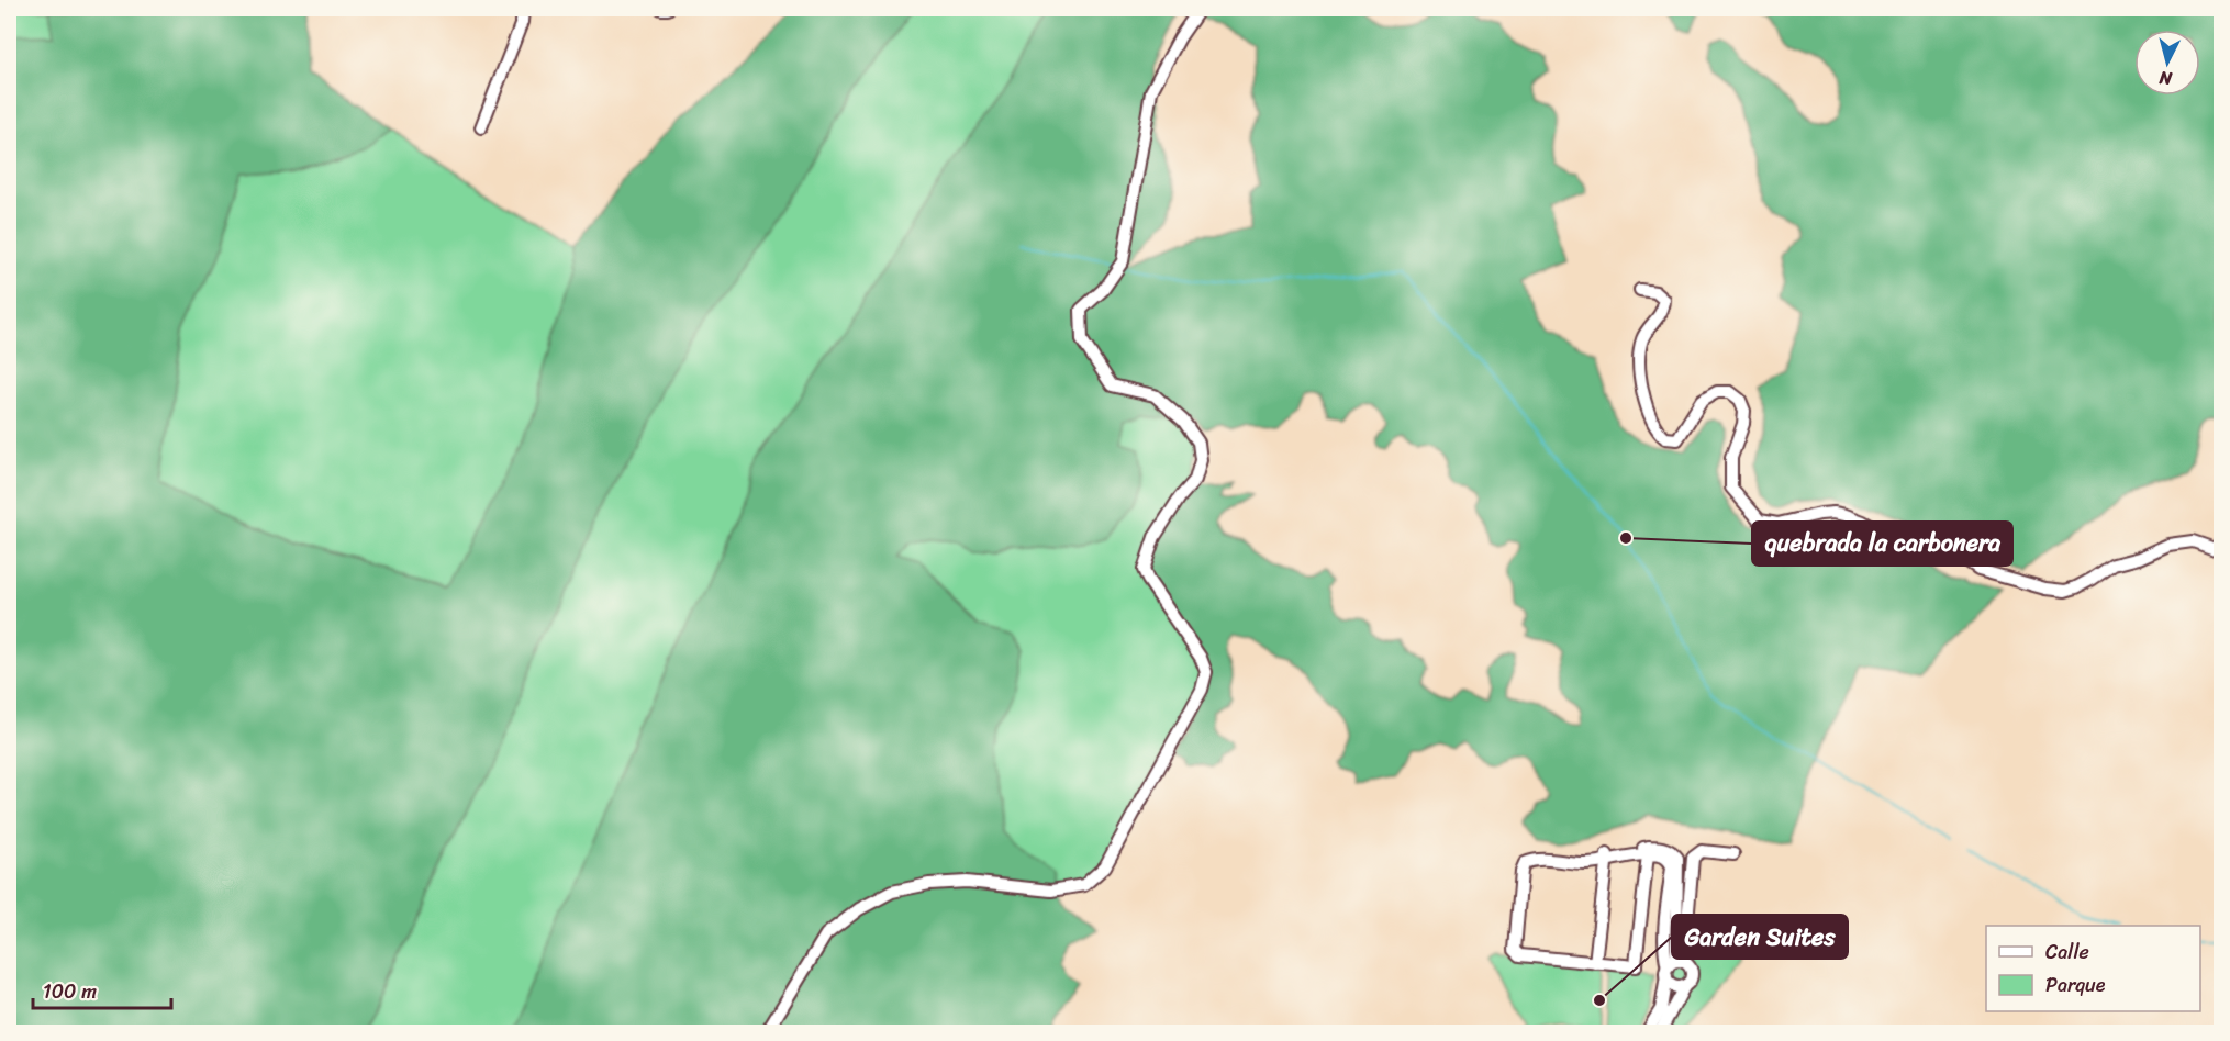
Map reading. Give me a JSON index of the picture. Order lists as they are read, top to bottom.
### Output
{
  "places": ["quebrada la carbonera", "Garden Suites"],
  "legend": ["Calle", "Parque"],
  "scale_bar": "100 m",
  "north": "bottom"
}
